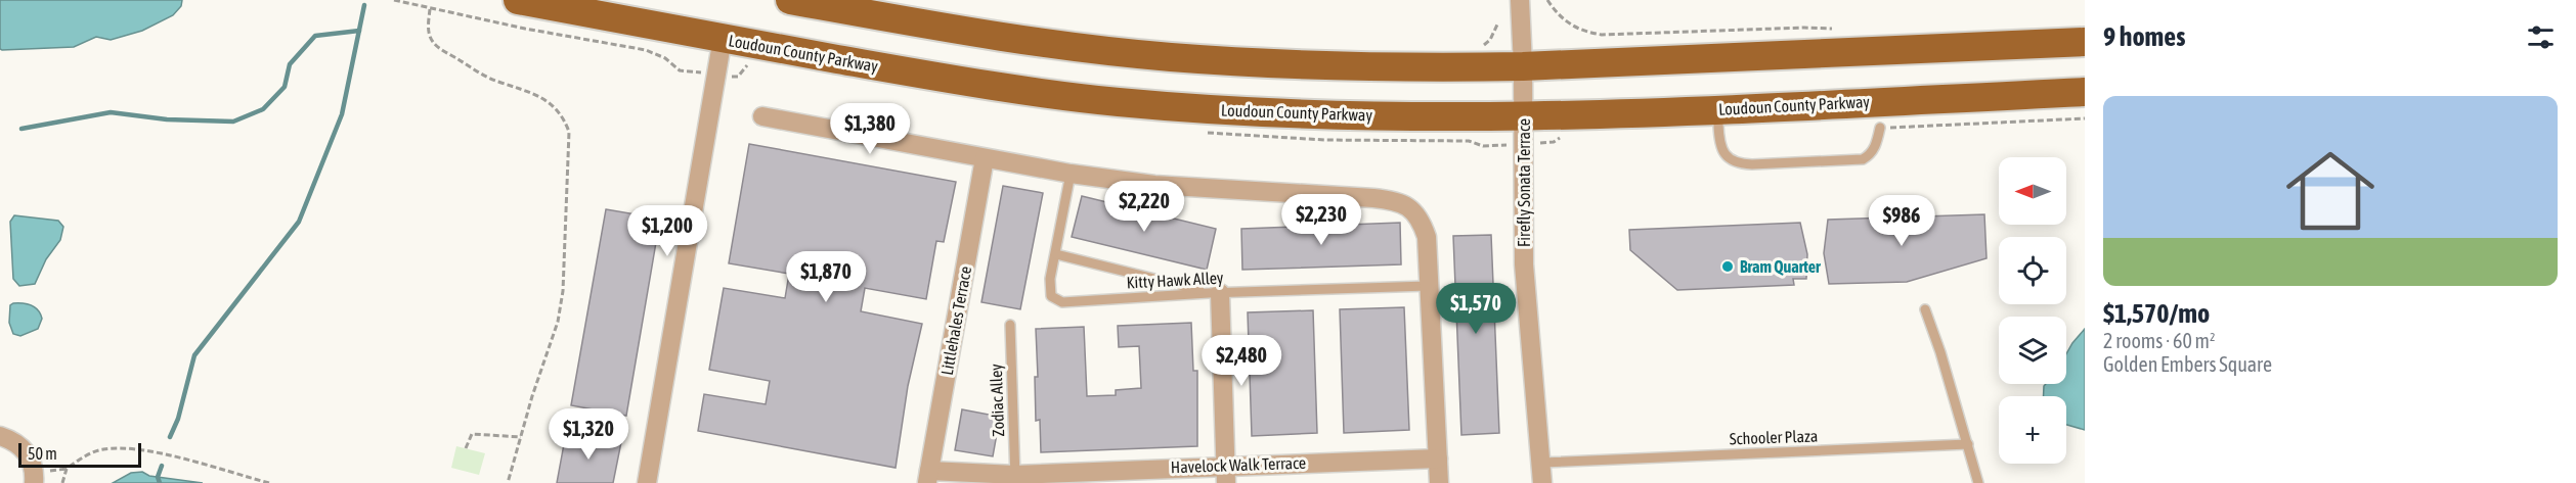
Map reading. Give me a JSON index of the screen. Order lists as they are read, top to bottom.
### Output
{
  "streets": {
    "main road": ["Loudoun County Parkway"],
    "street": ["Firefly Sonata Terrace", "Littlehales Terrace", "Havelock Walk Terrace"],
    "lane": ["Kitty Hawk Alley", "Zodiac Alley", "Schooler Plaza"]
  },
  "crossings": [
    ["Loudoun County Parkway", "Firefly Sonata Terrace"],
    ["Firefly Sonata Terrace", "Schooler Plaza"],
    ["Littlehales Terrace", "Havelock Walk Terrace"],
    ["Zodiac Alley", "Havelock Walk Terrace"]
  ],
  "places": ["Bram Quarter"],
  "scale_bar": "50 m",
  "north": "left",
  "page": {
    "heading": "9 homes",
    "list": [
      {
        "name": "$1,570/mo",
        "note": "2 rooms · 60 m² · Golden Embers Square"
      }
    ],
    "price": [
      "$1,380",
      "$2,220",
      "$2,230",
      "$986",
      "$1,200",
      "$1,870",
      "$1,570",
      "$2,480",
      "$1,320"
    ],
    "map_buttons": "+",
    "scale": "50 m"
  }
}
